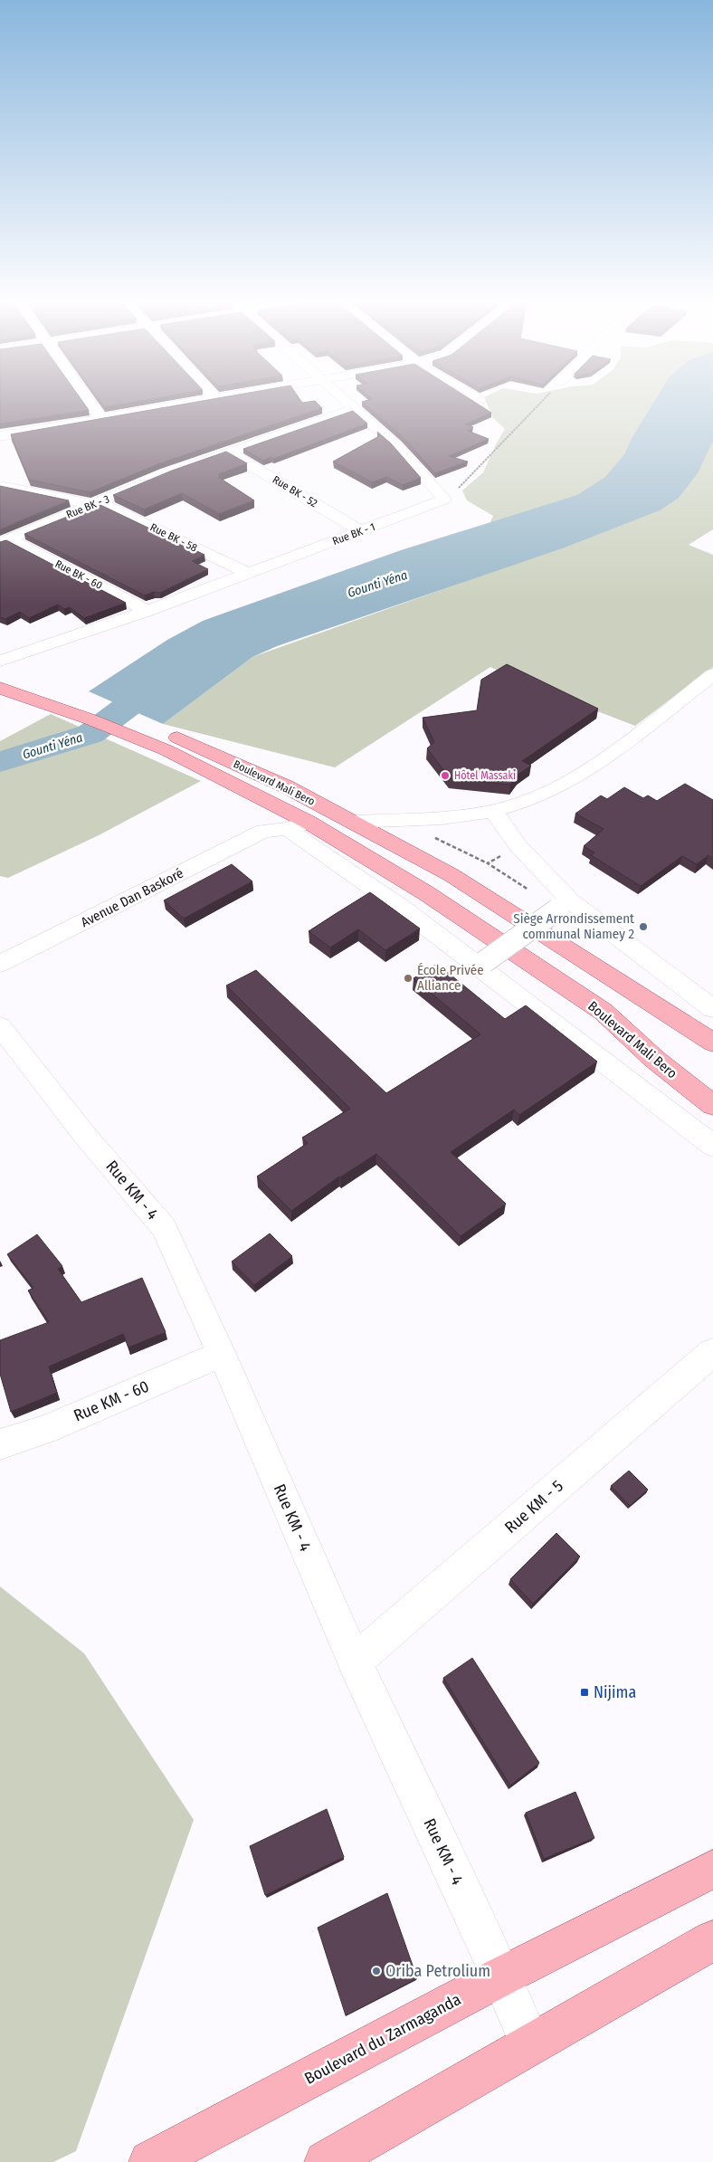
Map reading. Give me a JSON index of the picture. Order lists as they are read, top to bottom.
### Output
{
  "streets": {
    "main road": ["Boulevard Mali Bero", "Boulevard du Zarmaganda"],
    "street": [
      "Rue BK - 52",
      "Rue BK - 3",
      "Rue BK - 1",
      "Rue BK - 58",
      "Rue BK - 60",
      "Avenue Dan Baskoré",
      "Rue KM - 4",
      "Rue KM - 60",
      "Rue KM - 5"
    ]
  },
  "crossings": [
    ["Rue BK - 52", "Rue BK - 1"],
    ["Rue BK - 3", "Rue BK - 58"],
    ["Rue BK - 3", "Rue BK - 60"],
    ["Rue BK - 1", "Rue BK - 58"],
    ["Rue BK - 1", "Rue BK - 60"],
    ["Boulevard Mali Bero", "Avenue Dan Baskoré"],
    ["Rue KM - 4", "Rue KM - 60"],
    ["Rue KM - 4", "Rue KM - 5"],
    ["Rue KM - 4", "Boulevard du Zarmaganda"]
  ],
  "water": ["Gounti Yéna"],
  "places": {
    "other": [
      "Hôtel Massaki",
      "Siège Arrondissement communal Niamey 2",
      "École Privée Alliance",
      "Oriba Petrolium"
    ],
    "transit": ["Nijima"]
  }
}
